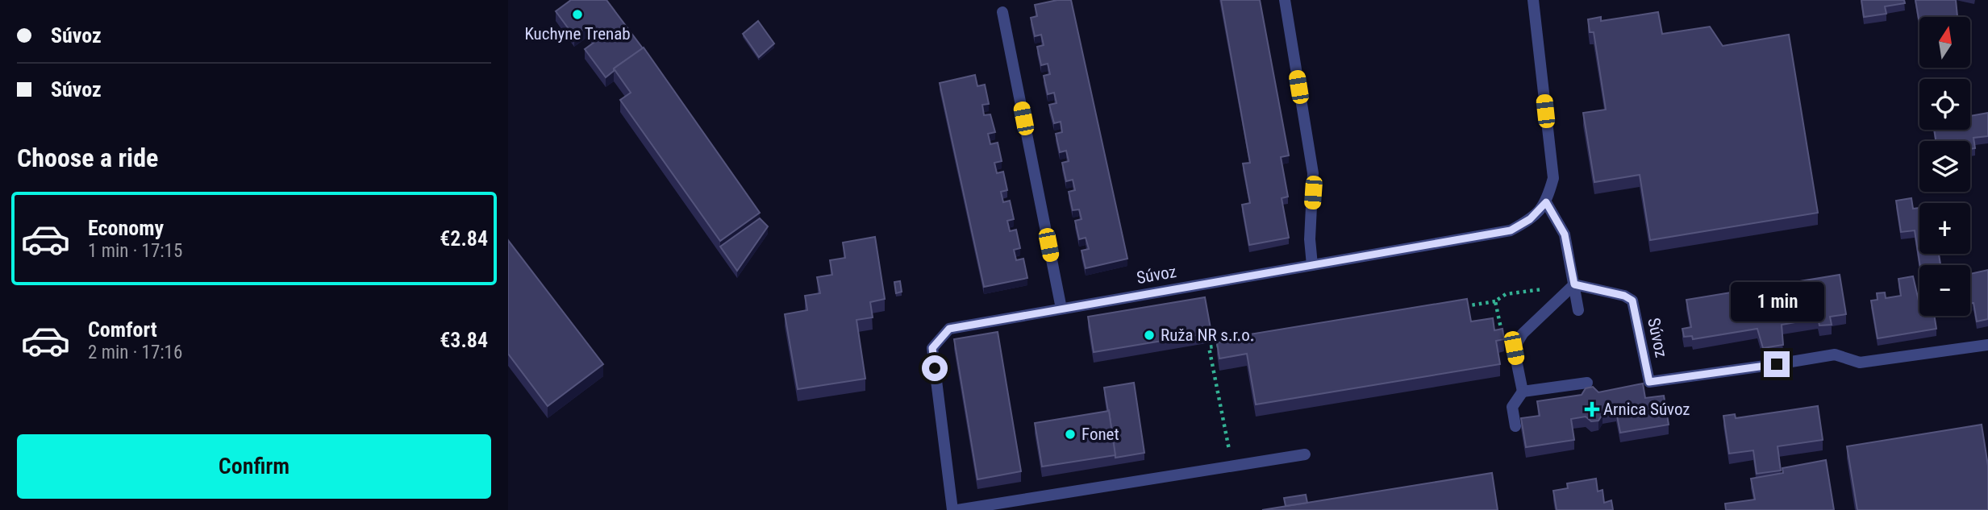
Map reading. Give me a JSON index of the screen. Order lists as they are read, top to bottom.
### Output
{
  "streets": {
    "street": ["Súvoz"]
  },
  "places": {
    "other": ["Kuchyne Trenab", "Ruža NR s.r.o.", "Fonet"],
    "health": ["Arnica Súvoz"]
  },
  "north": "top",
  "page": {
    "banner": ["Súvoz", "Súvoz"],
    "map_buttons": ["+", "−"],
    "heading": "Choose a ride",
    "list": [
      {
        "name": "Economy",
        "note": "1 min · 17:15",
        "value": "€2.84"
      },
      {
        "name": "Comfort",
        "note": "2 min · 17:16",
        "value": "€3.84"
      }
    ],
    "bubble": "1 min",
    "buttons": "Confirm"
  }
}
